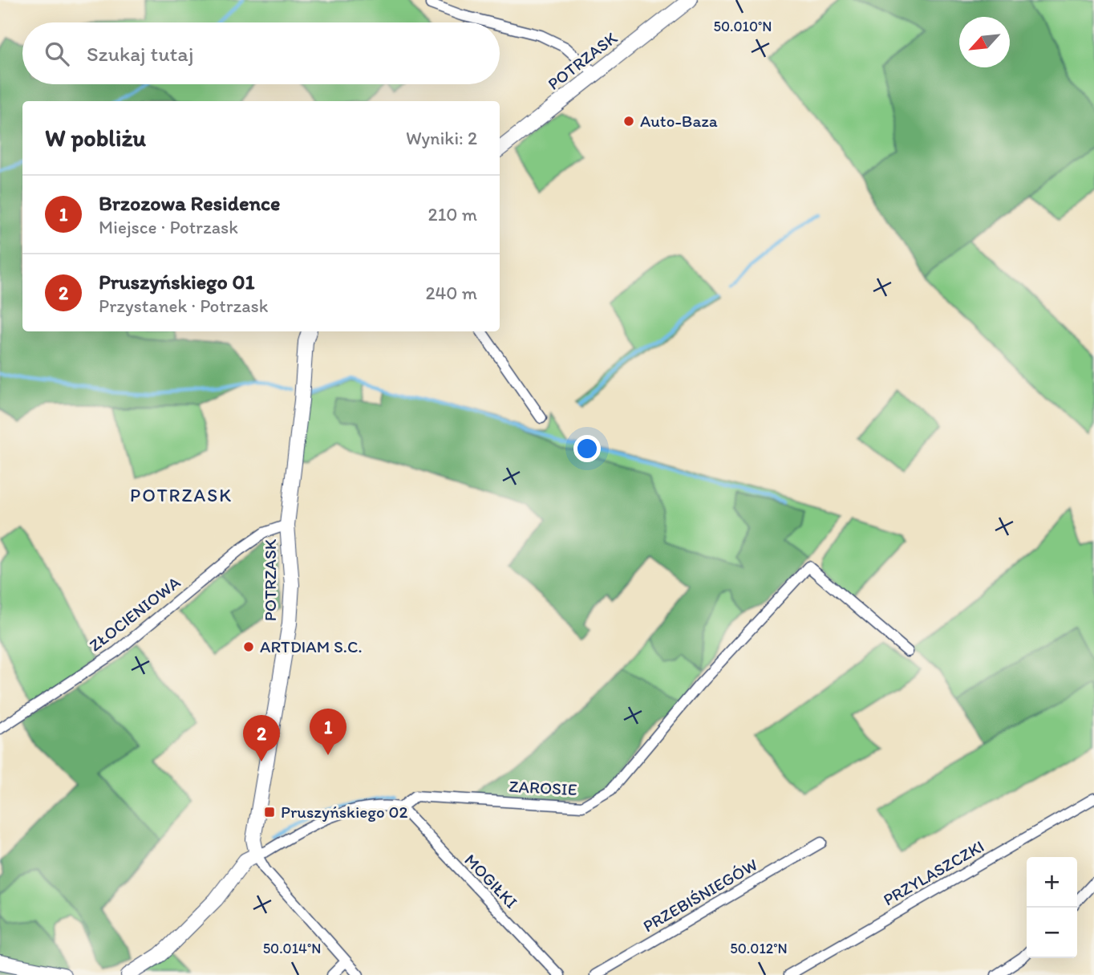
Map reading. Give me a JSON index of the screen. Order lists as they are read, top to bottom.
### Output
{
  "streets": {
    "street": [
      "POTRZASK",
      "ZŁOCIENIOWA",
      "ZAROSIE",
      "PRZYLASZCZKI",
      "MOGIŁKI",
      "PRZEBIŚNIEGÓW"
    ]
  },
  "crossings": [
    ["POTRZASK", "ZŁOCIENIOWA"],
    ["POTRZASK", "ZAROSIE"],
    ["ZAROSIE", "MOGIŁKI"]
  ],
  "districts": ["POTRZASK"],
  "places": {
    "other": ["Auto-Baza", "ARTDIAM S.C."],
    "transit": ["Pruszyńskiego 02"]
  },
  "north": "bottom left",
  "page": {
    "search": "Szukaj tutaj",
    "heading": ["W pobliżu", "Wyniki: 2"],
    "list": [
      {
        "mark": "1",
        "name": "Brzozowa Residence",
        "note": "Miejsce · Potrzask",
        "value": "210 m"
      },
      {
        "mark": "2",
        "name": "Pruszyńskiego 01",
        "note": "Przystanek · Potrzask",
        "value": "240 m"
      }
    ],
    "pins": ["1", "2"],
    "map_buttons": ["+", "−"]
  },
  "coordinates": ["50.010°N", "50.014°N", "50.012°N"]
}
